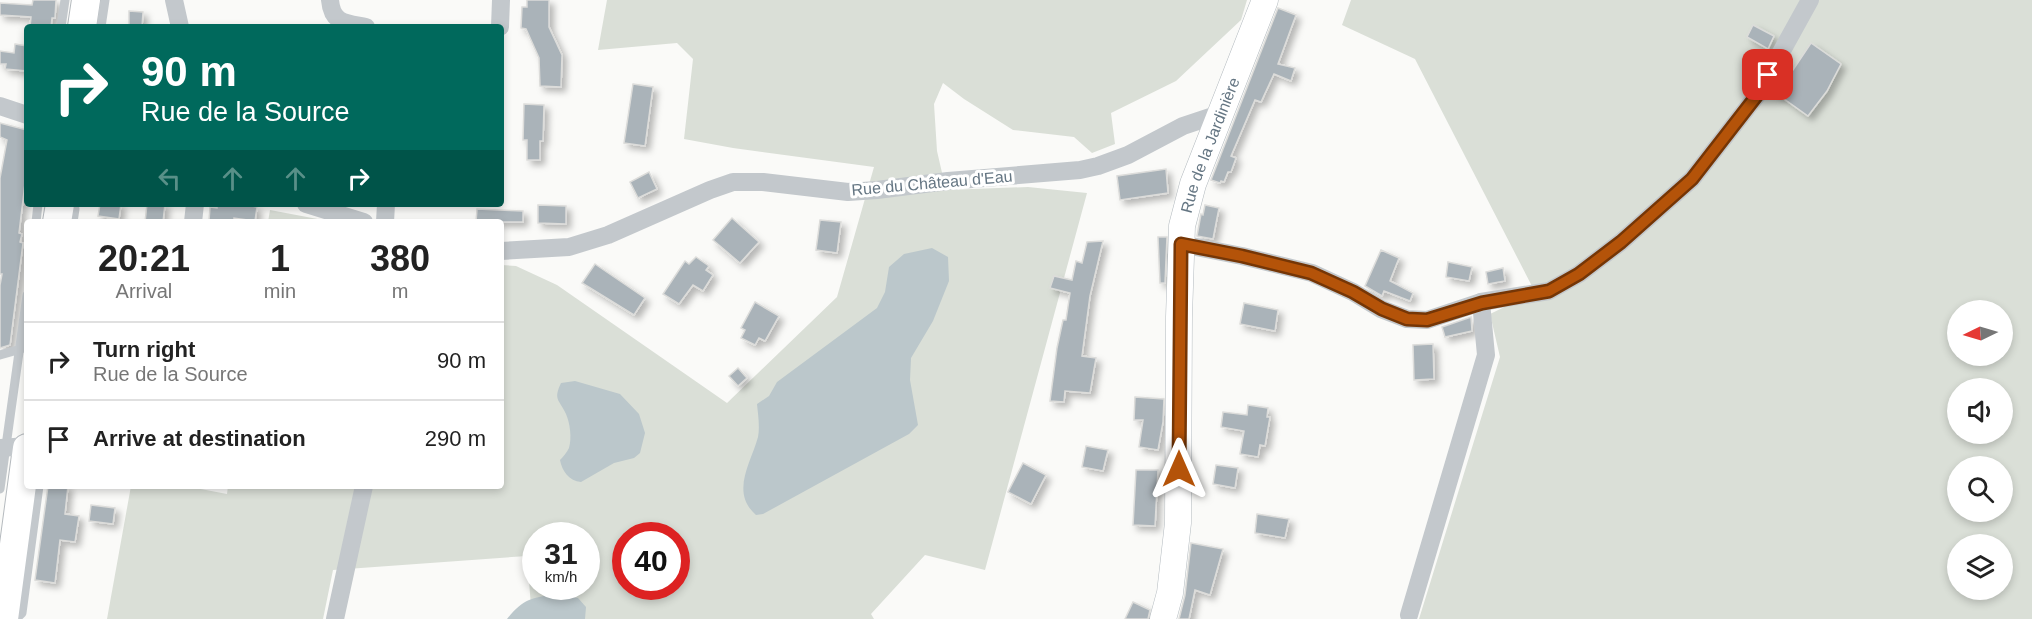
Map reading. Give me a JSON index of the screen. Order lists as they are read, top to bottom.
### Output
{
  "streets": {
    "street": ["Rue de la Jardinière", "Rue du Château d'Eau"]
  },
  "crossings": [
    ["Rue de la Jardinière", "Rue du Château d'Eau"]
  ],
  "north": "left",
  "page": {
    "turn": ["90 m", "Rue de la Source"],
    "eta": [
      "20:21",
      "Arrival",
      "1",
      "min",
      "380",
      "m"
    ],
    "list": [
      {
        "name": "Turn right",
        "note": "Rue de la Source",
        "value": "90 m"
      },
      {
        "name": "Arrive at destination",
        "value": "290 m"
      }
    ],
    "speed": "31 km/h",
    "limit": "40"
  }
}
